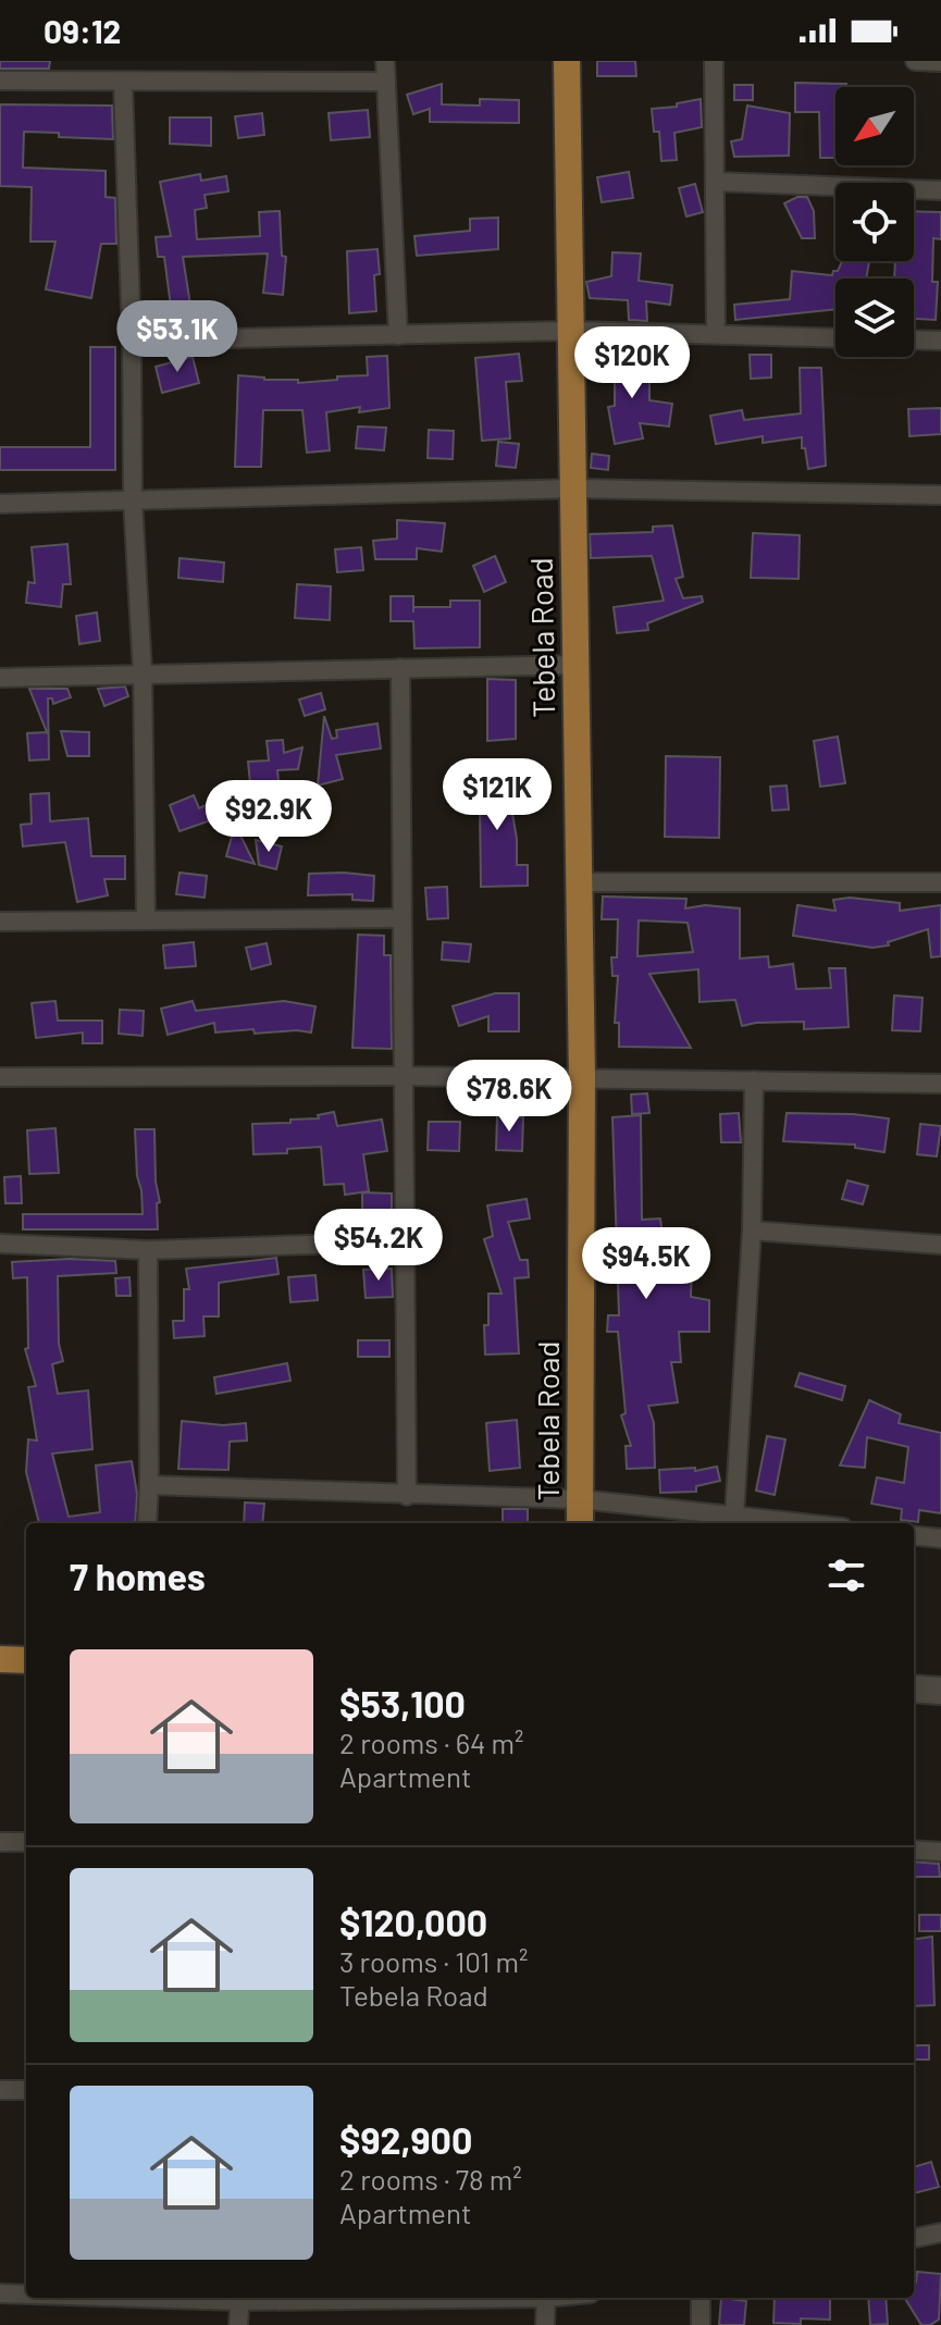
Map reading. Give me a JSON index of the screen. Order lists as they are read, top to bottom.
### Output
{
  "streets": {
    "main road": ["Tebela Road"]
  },
  "north": "bottom left",
  "page": {
    "status": "09:12",
    "price": [
      "$53.1K",
      "$120K",
      "$121K",
      "$92.9K",
      "$78.6K",
      "$54.2K",
      "$94.5K"
    ],
    "heading": "7 homes",
    "list": [
      {
        "name": "$53,100",
        "note": "2 rooms · 64 m² · Apartment"
      },
      {
        "name": "$120,000",
        "note": "3 rooms · 101 m² · Tebela Road"
      },
      {
        "name": "$92,900",
        "note": "2 rooms · 78 m² · Apartment"
      }
    ]
  }
}
